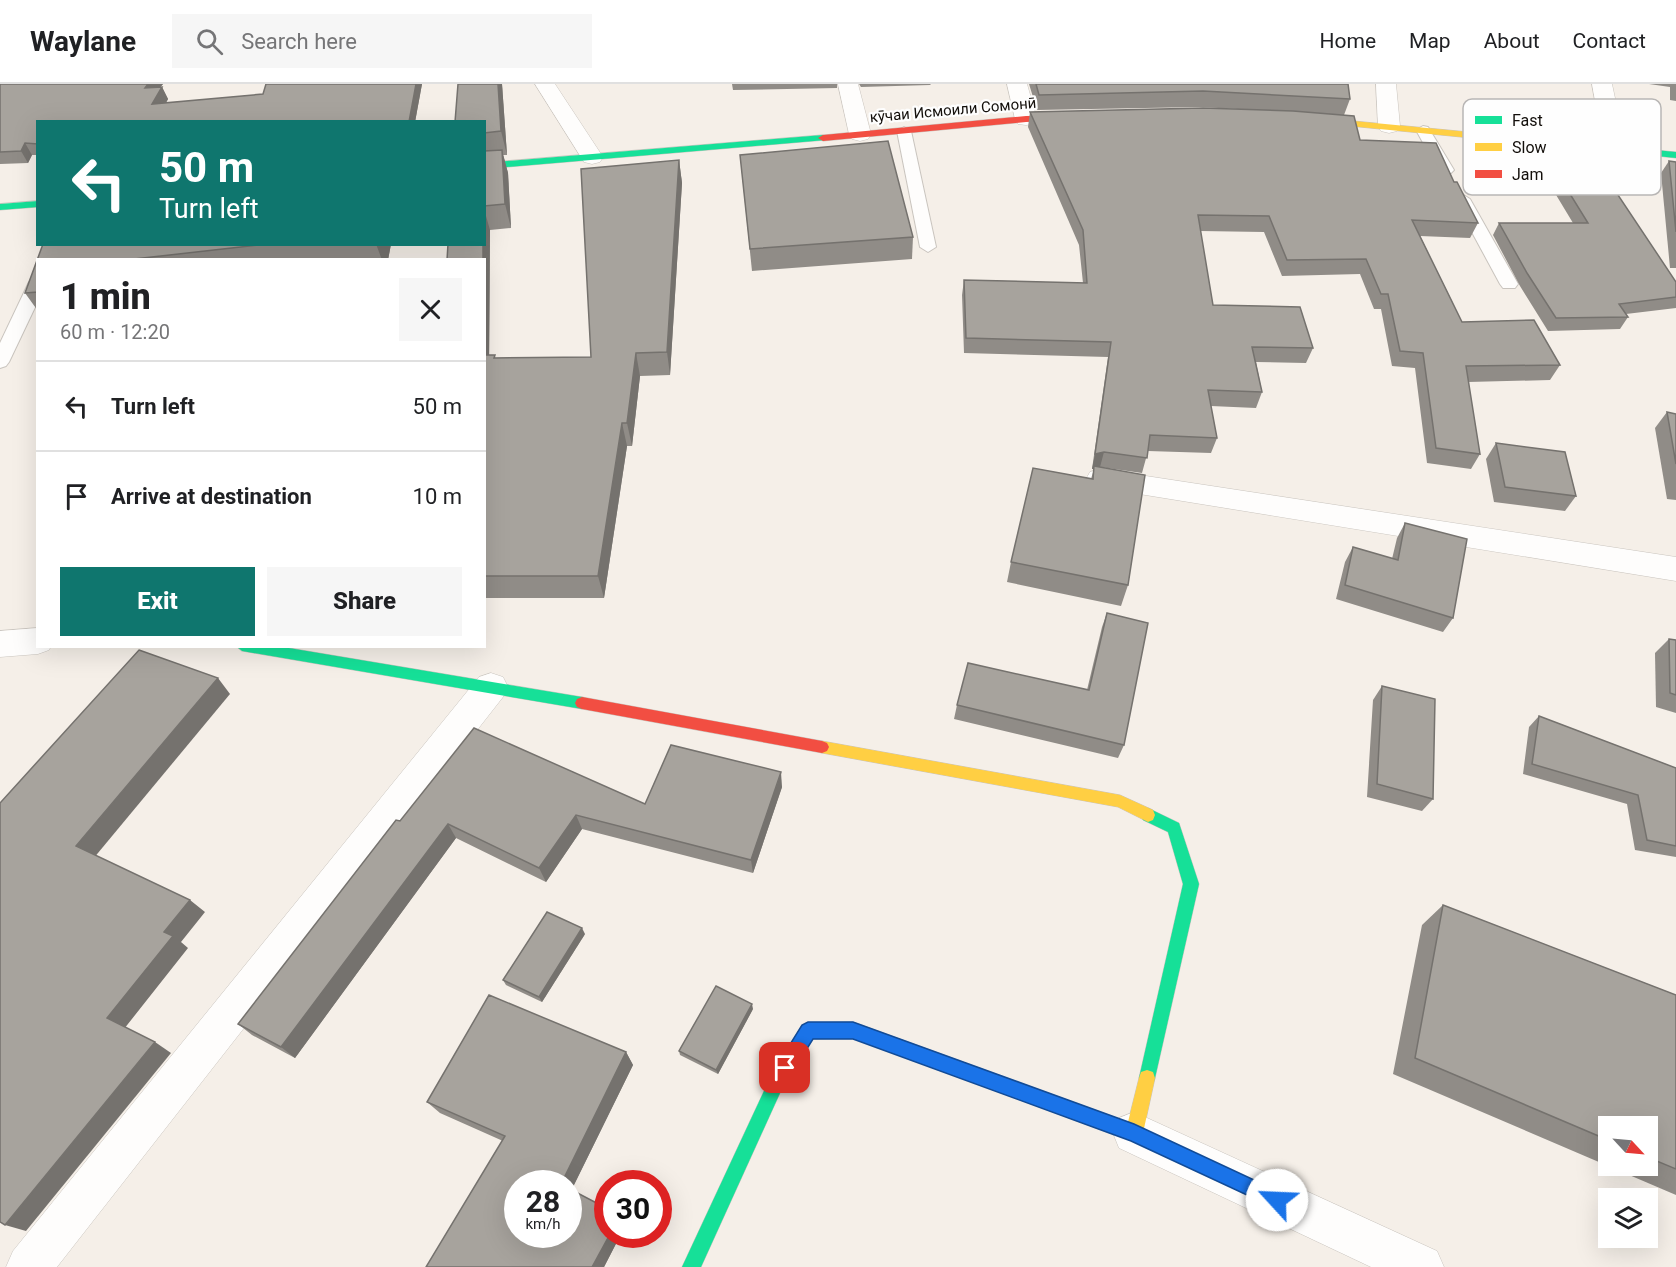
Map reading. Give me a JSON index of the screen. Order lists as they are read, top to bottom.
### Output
{
  "streets": {
    "street": ["кӯчаи Исмоили Сомонӣ"]
  },
  "legend": ["Fast", "Slow", "Jam"],
  "north": "bottom right",
  "page": {
    "header": "Waylane",
    "search": "Search here",
    "nav": [
      "Home",
      "Map",
      "About",
      "Contact"
    ],
    "turn": ["50 m", "Turn left"],
    "heading": ["1 min", "60 m · 12:20"],
    "list": [
      {
        "name": "Turn left",
        "value": "50 m"
      },
      {
        "name": "Arrive at destination",
        "value": "10 m"
      }
    ],
    "buttons": ["Exit", "Share"],
    "speed": "28 km/h",
    "limit": "30"
  }
}
